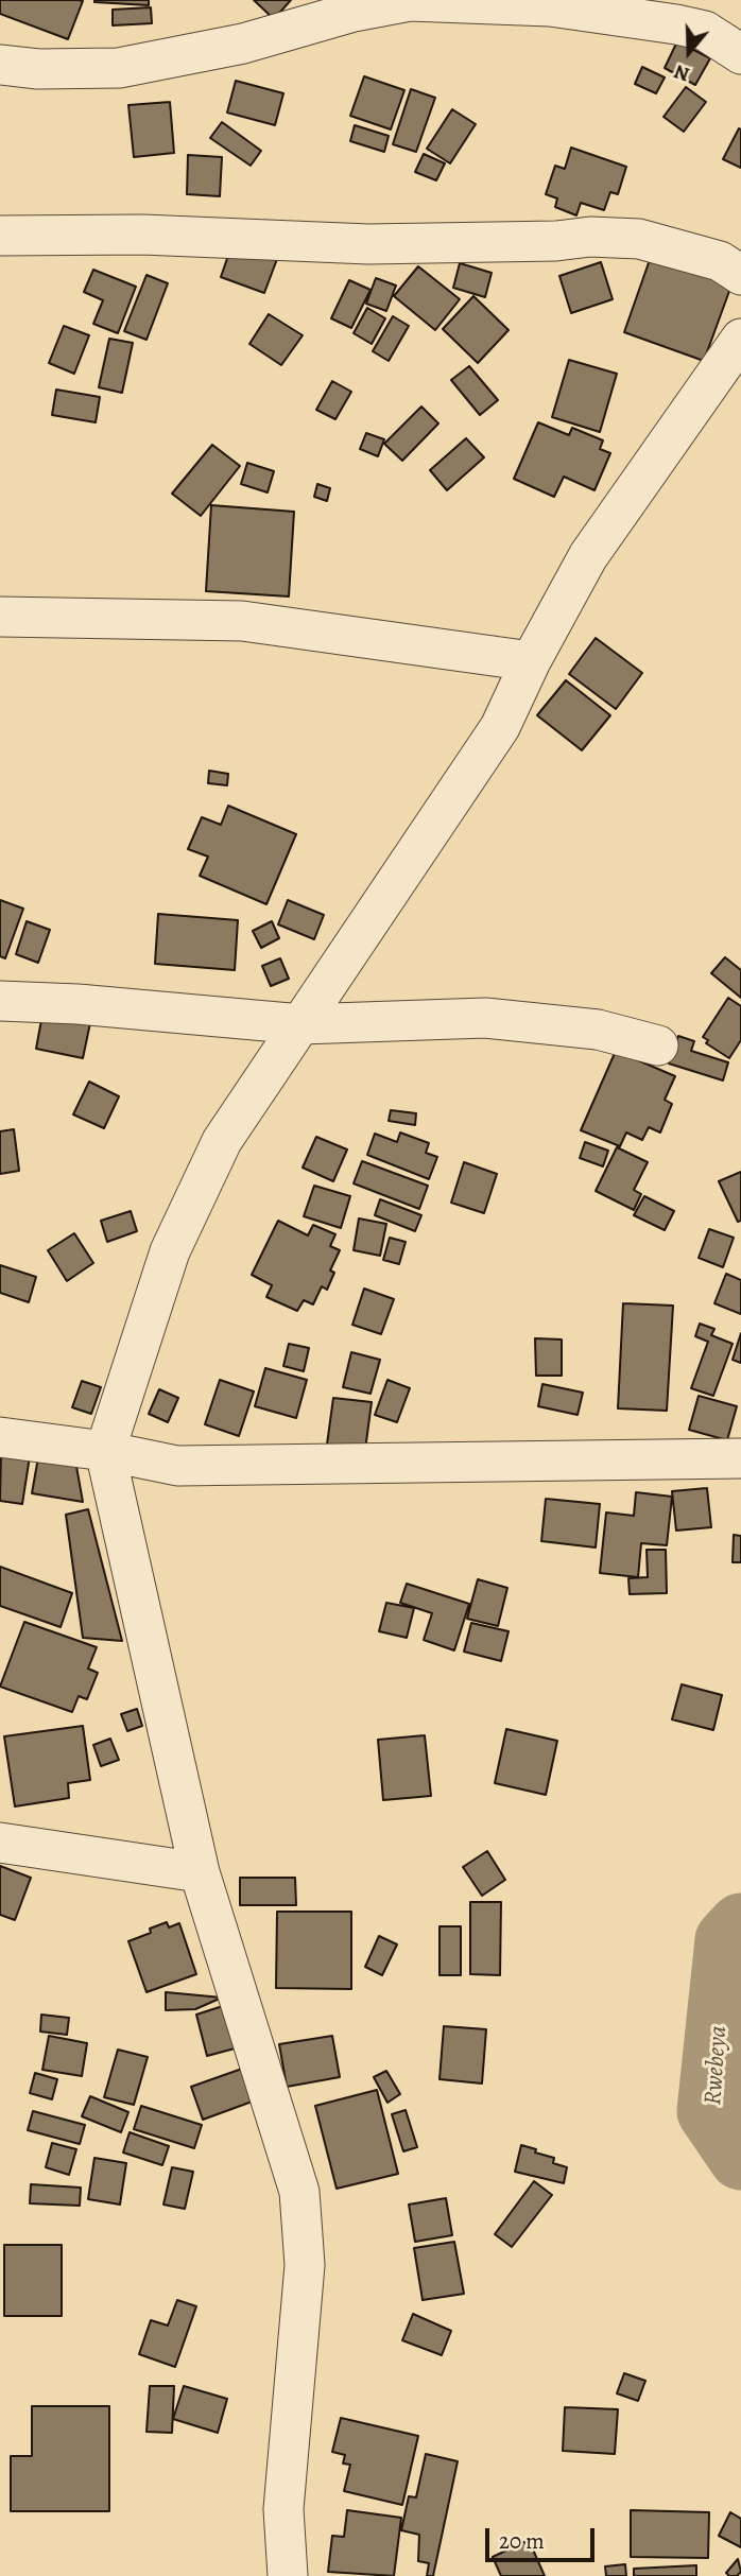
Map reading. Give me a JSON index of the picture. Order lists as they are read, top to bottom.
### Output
{
  "water": ["Rwebeya"],
  "scale_bar": "20 m",
  "north": "bottom"
}
